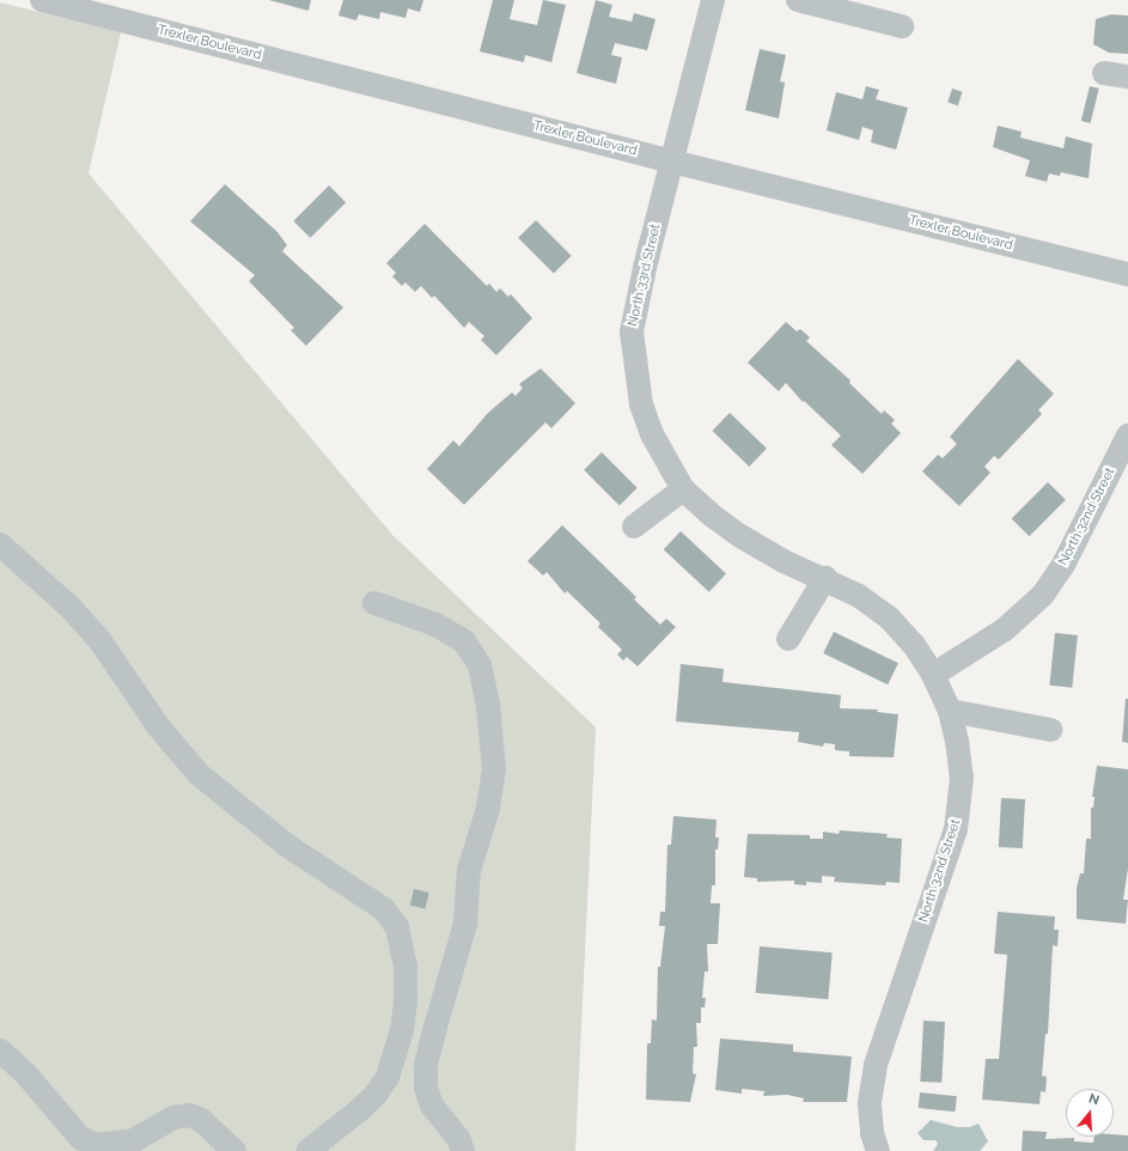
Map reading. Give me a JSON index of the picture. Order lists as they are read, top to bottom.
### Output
{
  "streets": {
    "street": ["Trexler Boulevard", "North 33rd Street", "North 32nd Street"]
  },
  "crossings": [
    ["Trexler Boulevard", "North 33rd Street"],
    ["North 33rd Street", "North 32nd Street"]
  ],
  "north": "top"
}
